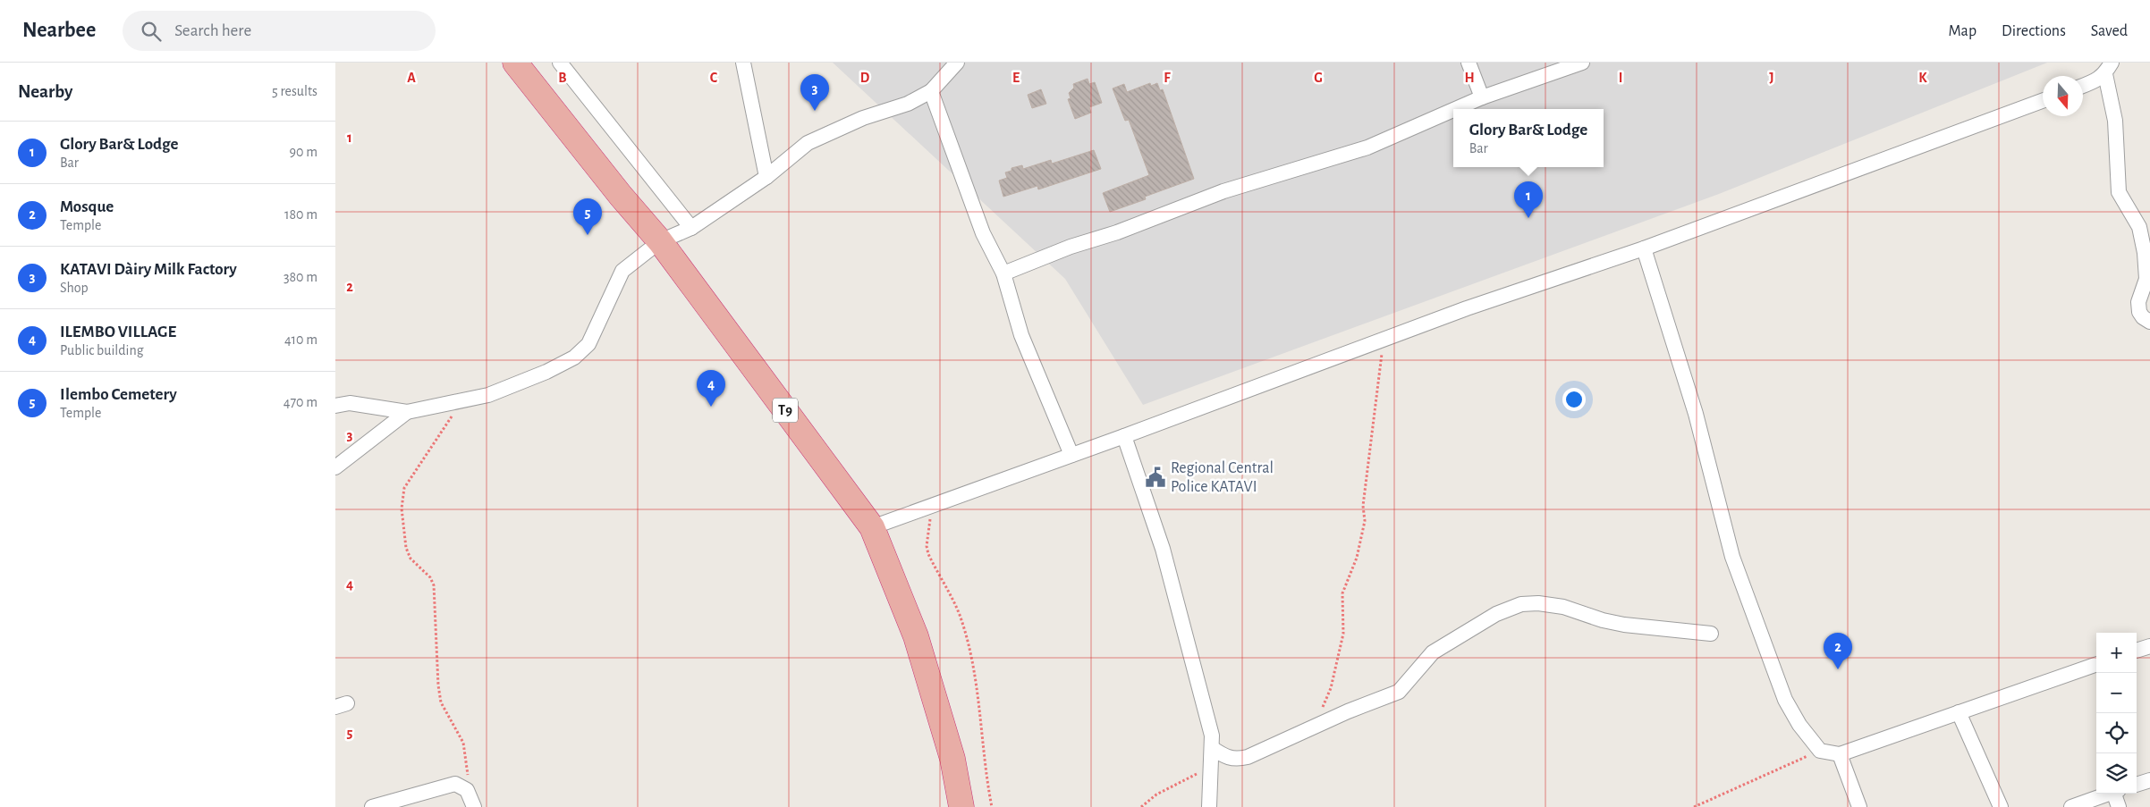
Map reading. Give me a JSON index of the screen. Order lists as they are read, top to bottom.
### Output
{
  "streets": {
    "highway": ["T9"]
  },
  "places": {
    "public building": ["Regional Central Police KATAVI"]
  },
  "north": "bottom",
  "page": {
    "header": "Nearbee",
    "search": "Search here",
    "nav": ["Map", "Directions", "Saved"],
    "heading": ["Nearby", "5 results"],
    "pins": [
      "3",
      "1",
      "5",
      "4",
      "2"
    ],
    "popup": ["Glory Bar& Lodge", "Bar"],
    "list": [
      {
        "mark": "1",
        "name": "Glory Bar& Lodge",
        "note": "Bar",
        "value": "90 m"
      },
      {
        "mark": "2",
        "name": "Mosque",
        "note": "Temple",
        "value": "180 m"
      },
      {
        "mark": "3",
        "name": "KATAVI Dàiry Milk Factory",
        "note": "Shop",
        "value": "380 m"
      },
      {
        "mark": "4",
        "name": "ILEMBO VILLAGE",
        "note": "Public building",
        "value": "410 m"
      },
      {
        "mark": "5",
        "name": "Ilembo Cemetery",
        "note": "Temple",
        "value": "470 m"
      }
    ],
    "map_buttons": ["+", "−"]
  },
  "grid": {
    "columns": [
      "A",
      "B",
      "C",
      "D",
      "E",
      "F",
      "G",
      "H",
      "I",
      "J",
      "K"
    ],
    "rows": [
      "1",
      "2",
      "3",
      "4",
      "5"
    ]
  }
}
